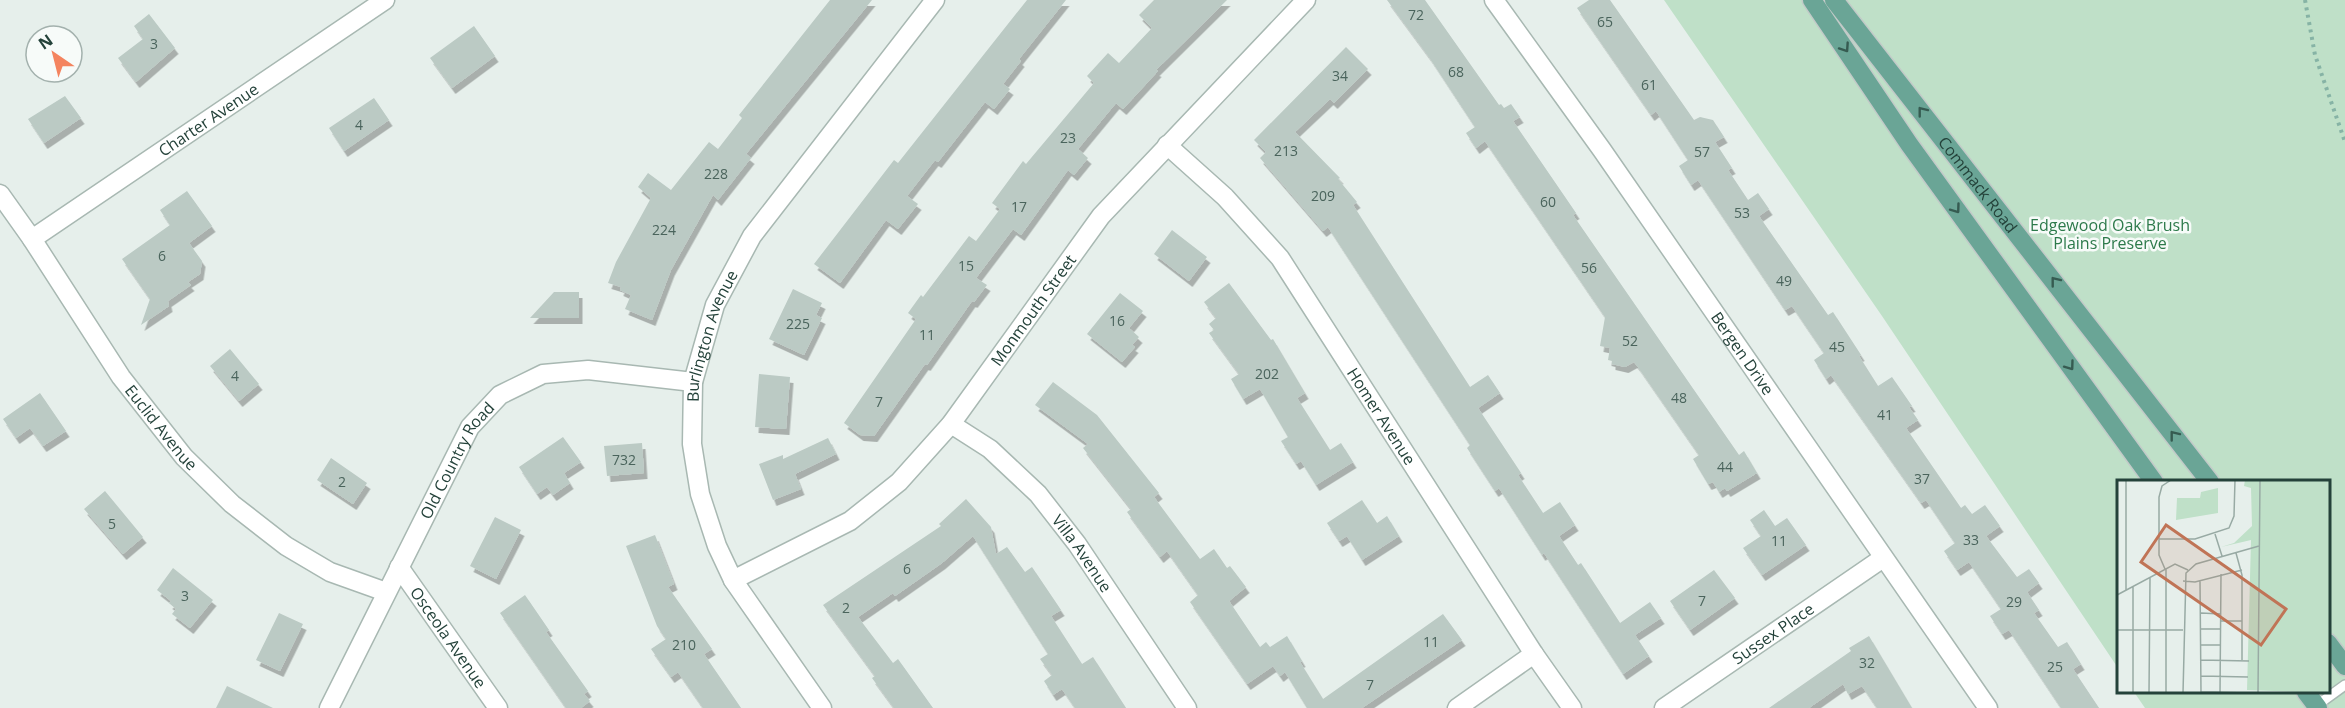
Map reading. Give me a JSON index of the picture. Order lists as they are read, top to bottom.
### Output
{
  "streets": {
    "main road": ["Commack Road"],
    "street": [
      "Charter Avenue",
      "Monmouth Street",
      "Burlington Avenue",
      "Bergen Drive",
      "Homer Avenue",
      "Euclid Avenue",
      "Old Country Road",
      "Villa Avenue",
      "Sussex Place",
      "Osceola Avenue"
    ]
  },
  "crossings": [
    ["Charter Avenue", "Euclid Avenue"],
    ["Monmouth Street", "Burlington Avenue"],
    ["Monmouth Street", "Homer Avenue"],
    ["Monmouth Street", "Villa Avenue"],
    ["Burlington Avenue", "Old Country Road"],
    ["Bergen Drive", "Sussex Place"],
    ["Euclid Avenue", "Old Country Road"],
    ["Old Country Road", "Osceola Avenue"]
  ],
  "parks": ["Edgewood Oak Brush Plains Preserve"],
  "house_numbers": [
    "72",
    "65",
    "3",
    "68",
    "34",
    "61",
    "4",
    "23",
    "213",
    "57",
    "228",
    "209",
    "60",
    "17",
    "53",
    "224",
    "6",
    "15",
    "56",
    "49",
    "16",
    "225",
    "11",
    "52",
    "45",
    "202",
    "4",
    "48",
    "7",
    "41",
    "732",
    "44",
    "37",
    "2",
    "5",
    "33",
    "11",
    "6",
    "3",
    "7",
    "29",
    "2",
    "11",
    "210",
    "32",
    "25",
    "7"
  ],
  "north": "top left"
}
